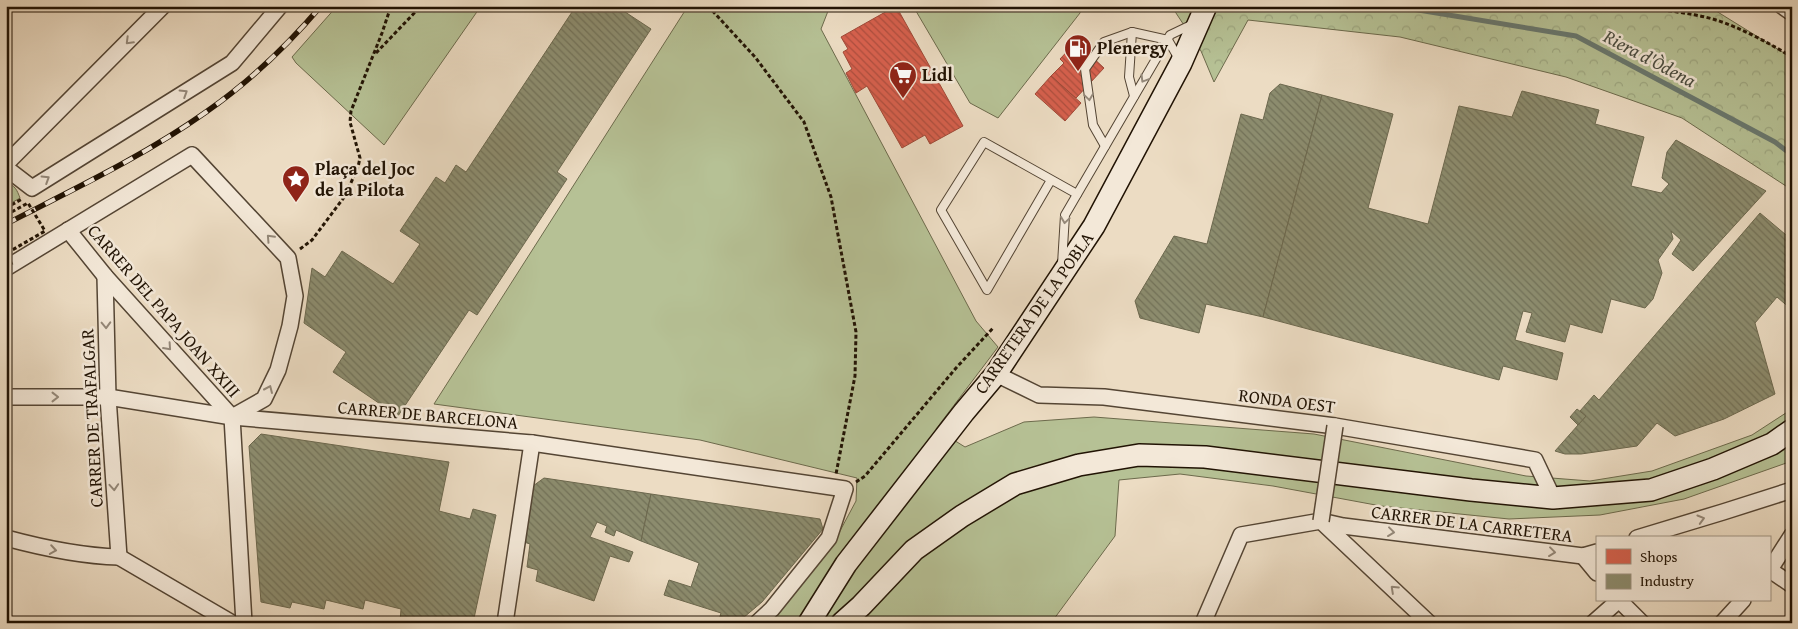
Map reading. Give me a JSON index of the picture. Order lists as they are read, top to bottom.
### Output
{
  "streets": {
    "street": [
      "CARRER DEL PAPA JOAN XXIII",
      "CARRETERA DE LA POBLA",
      "RONDA OEST",
      "CARRER DE BARCELONA",
      "CARRER DE TRAFALGAR",
      "CARRER DE LA CARRETERA"
    ]
  },
  "crossings": [
    ["CARRER DEL PAPA JOAN XXIII", "CARRER DE BARCELONA"],
    ["CARRER DEL PAPA JOAN XXIII", "CARRER DE TRAFALGAR"],
    ["CARRETERA DE LA POBLA", "RONDA OEST"],
    ["CARRER DE BARCELONA", "CARRER DE TRAFALGAR"]
  ],
  "one_way": ["CARRER DEL PAPA JOAN XXIII"],
  "water": ["Riera d'Òdena"],
  "places": {
    "fuel station": ["Plenergy"],
    "supermarket": ["Lidl"],
    "place": ["Plaça del Joc de la Pilota"]
  },
  "legend": ["Shops", "Industry"]
}
